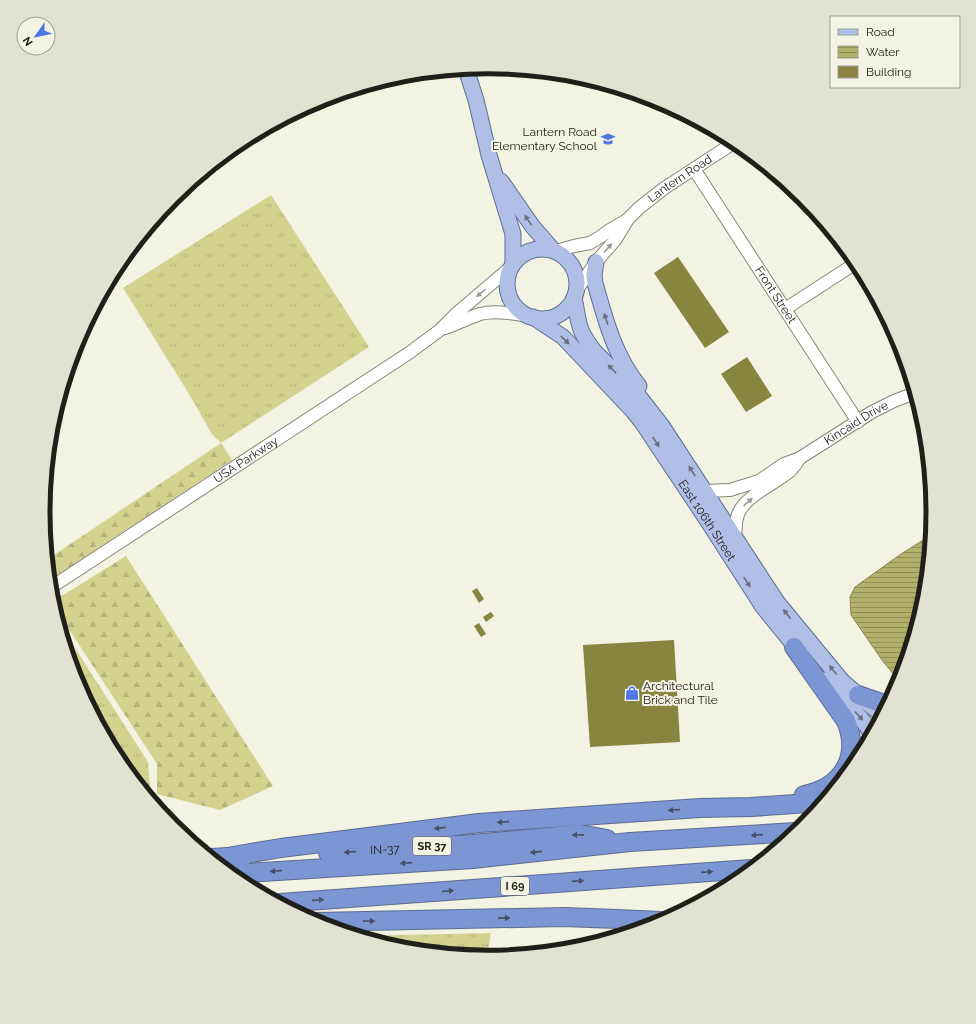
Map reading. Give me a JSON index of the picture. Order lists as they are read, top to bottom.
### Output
{
  "streets": {
    "highway": ["SR 37", "IN-37", "I 69"],
    "main road": ["East 106th Street"],
    "street": [
      "Lantern Road",
      "Front Street",
      "Kincaid Drive",
      "USA Parkway"
    ]
  },
  "crossings": [
    ["Lantern Road", "Front Street"],
    ["Lantern Road", "USA Parkway"],
    ["Lantern Road", "East 106th Street"],
    ["Front Street", "Kincaid Drive"],
    ["Kincaid Drive", "East 106th Street"],
    ["USA Parkway", "East 106th Street"]
  ],
  "places": {
    "school or university": ["Lantern Road Elementary School"],
    "shop": ["Architectural Brick and Tile"]
  },
  "legend": ["Road", "Water", "Building"],
  "north": "bottom left"
}
